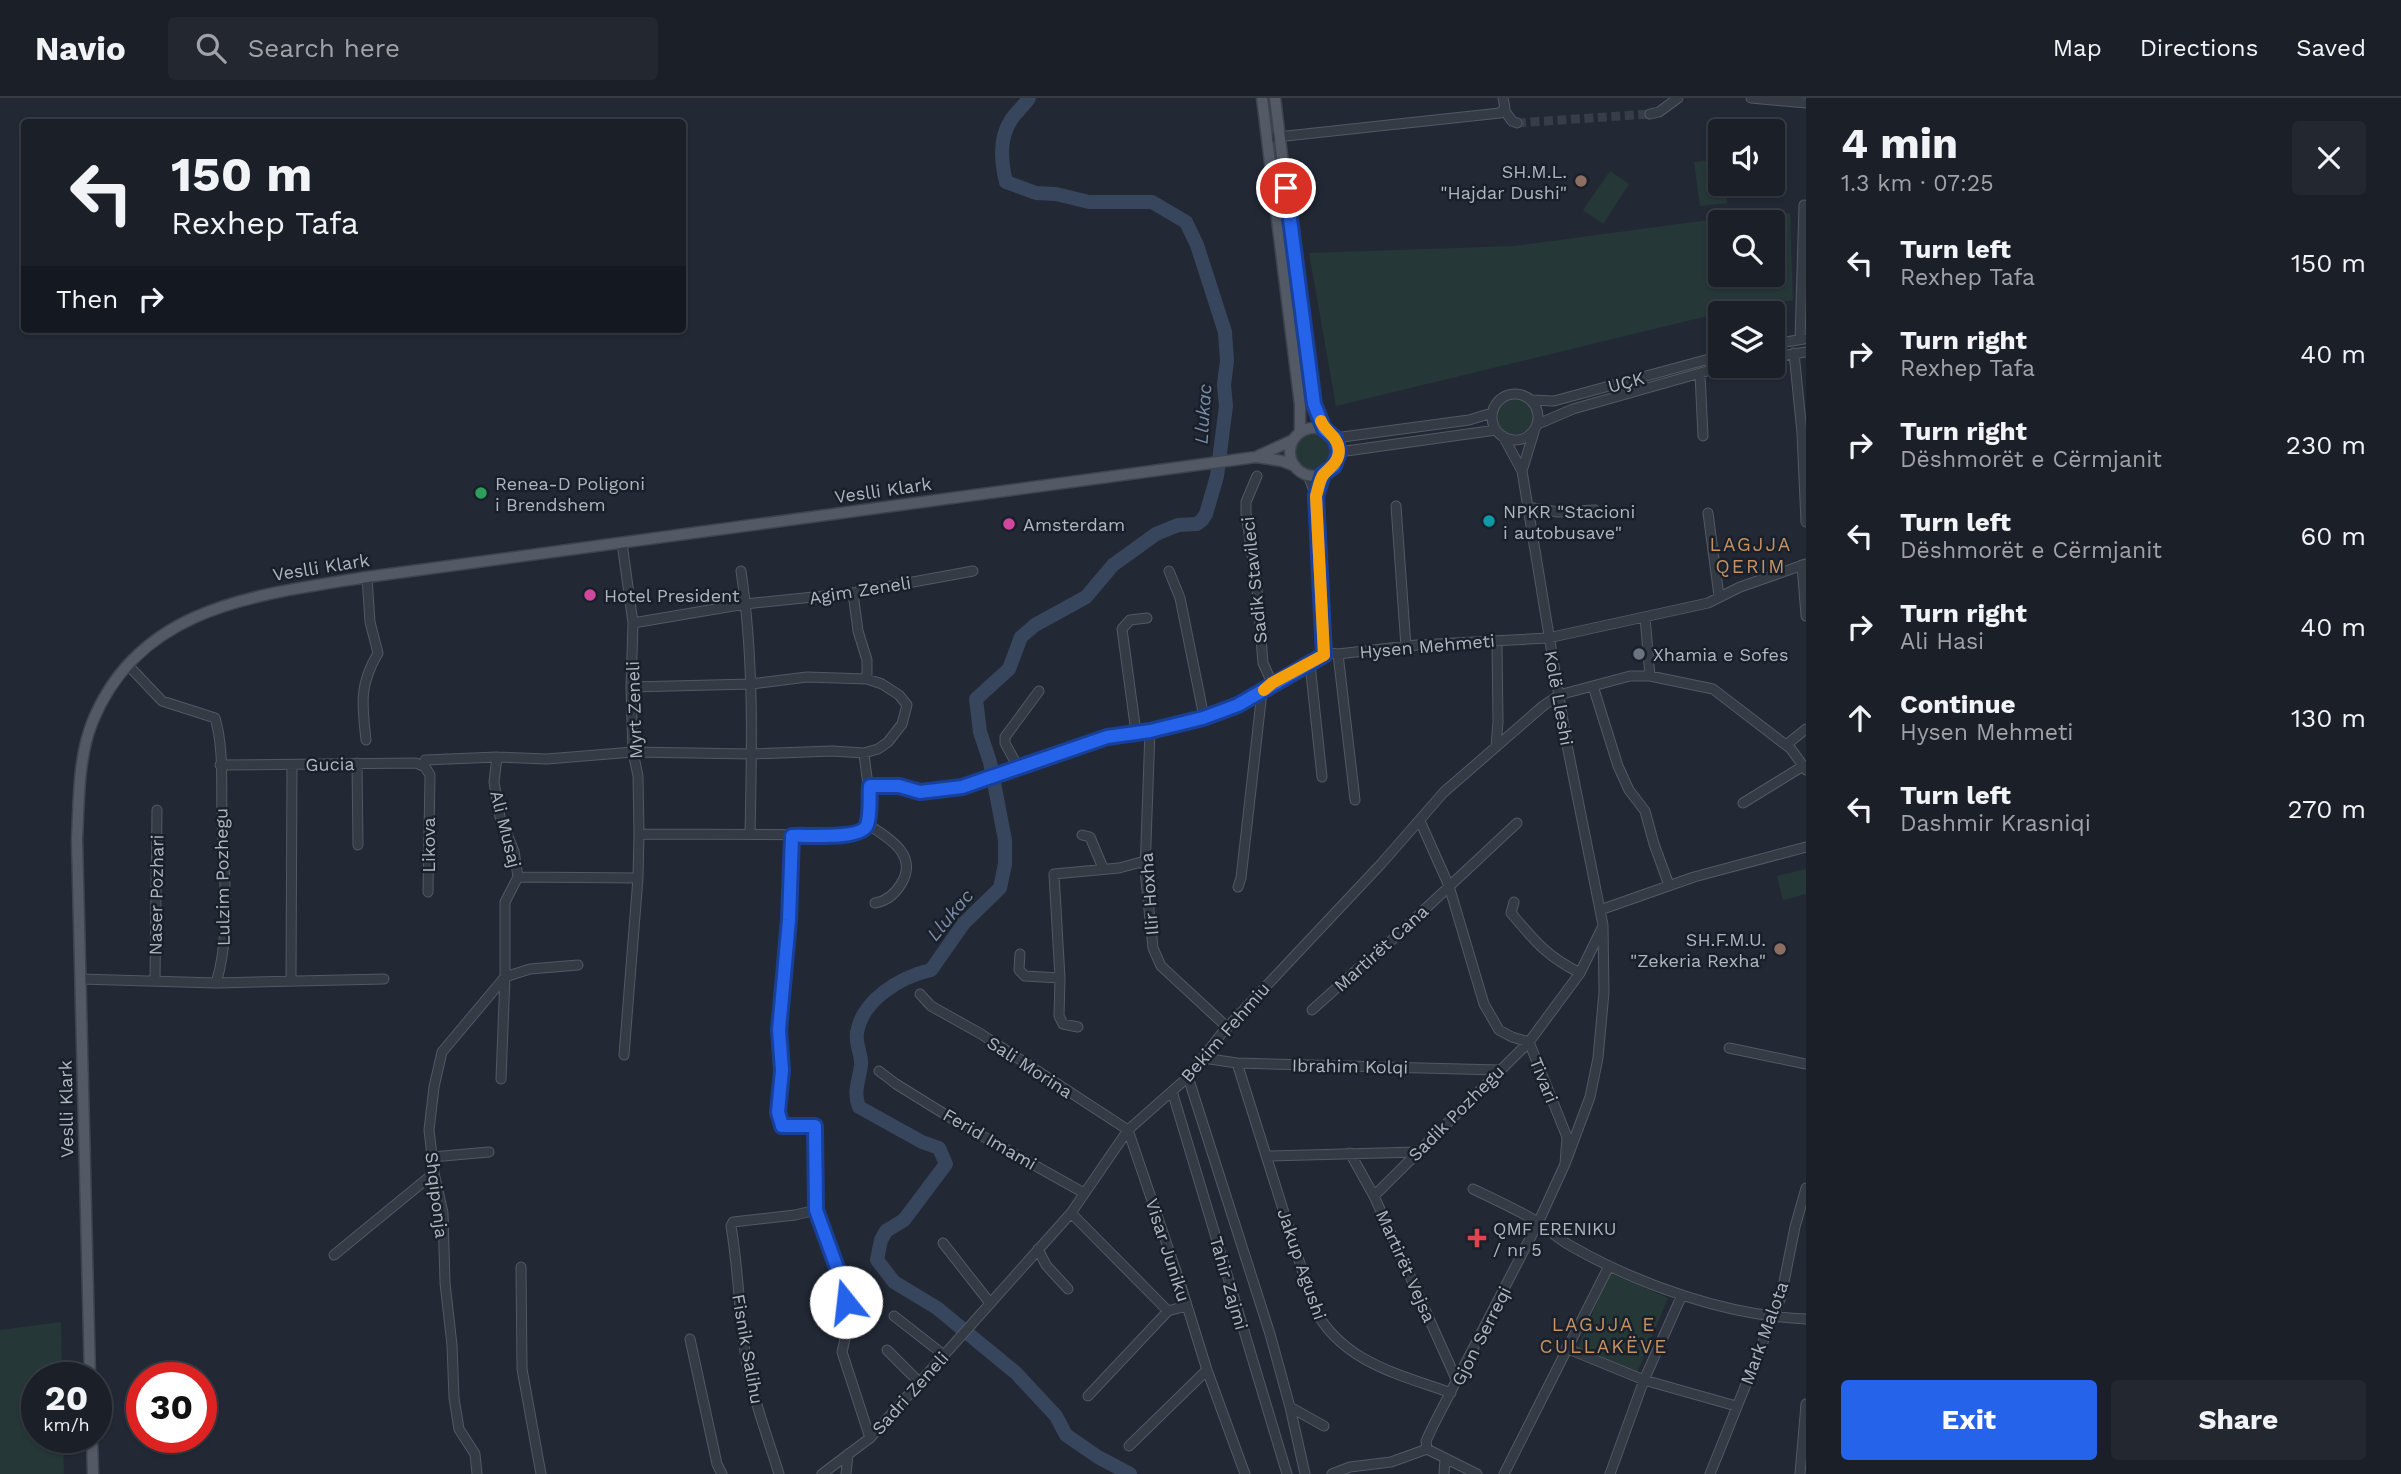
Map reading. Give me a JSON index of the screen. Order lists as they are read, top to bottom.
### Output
{
  "streets": {
    "main road": ["Veslli Klark"],
    "street": [
      "UÇK",
      "Sadik Stavileci",
      "Agim Zeneli",
      "Hysen Mehmeti",
      "Kolë Lleshi",
      "Myrt Zeneli",
      "Gucia",
      "Ali Musaj",
      "Likova",
      "Lulzim Pozhegu",
      "Ilir Hoxha",
      "Naser Pozhari",
      "Martirët Cana",
      "Bekim Fehmiu",
      "Ibrahim Kolqi",
      "Sali Morina",
      "Tivari",
      "Sadik Pozhegu",
      "Ferid Imami",
      "Shqiponja",
      "Visar Juniku",
      "Jakup Agushi",
      "Martirët Vejsa",
      "Tahir Zajmi",
      "Mark Malota",
      "Gjon Serreqi",
      "Fisnik Salihu",
      "Sadri Zeneli"
    ]
  },
  "crossings": [
    ["UÇK", "Veslli Klark"],
    ["Veslli Klark", "Myrt Zeneli"],
    ["Veslli Klark", "Lulzim Pozhegu"],
    ["Sadik Stavileci", "Hysen Mehmeti"],
    ["Agim Zeneli", "Myrt Zeneli"],
    ["Hysen Mehmeti", "Kolë Lleshi"],
    ["Hysen Mehmeti", "Ilir Hoxha"],
    ["Kolë Lleshi", "Bekim Fehmiu"],
    ["Kolë Lleshi", "Tivari"],
    ["Kolë Lleshi", "Sadik Pozhegu"],
    ["Gucia", "Likova"],
    ["Gucia", "Lulzim Pozhegu"],
    ["Ilir Hoxha", "Bekim Fehmiu"],
    ["Martirët Cana", "Tivari"],
    ["Bekim Fehmiu", "Ibrahim Kolqi"],
    ["Bekim Fehmiu", "Sali Morina"],
    ["Bekim Fehmiu", "Tivari"],
    ["Bekim Fehmiu", "Ferid Imami"],
    ["Bekim Fehmiu", "Visar Juniku"],
    ["Bekim Fehmiu", "Tahir Zajmi"],
    ["Bekim Fehmiu", "Sadri Zeneli"],
    ["Ibrahim Kolqi", "Sadik Pozhegu"],
    ["Ibrahim Kolqi", "Jakup Agushi"],
    ["Sali Morina", "Visar Juniku"],
    ["Tivari", "Sadik Pozhegu"],
    ["Tivari", "Gjon Serreqi"],
    ["Sadik Pozhegu", "Martirët Vejsa"],
    ["Jakup Agushi", "Gjon Serreqi"],
    ["Martirët Vejsa", "Gjon Serreqi"]
  ],
  "districts": ["LAGJJA QERIM", "LAGJJA E CULLAKËVE"],
  "water": ["Llukac"],
  "places": {
    "other": [
      "SH.M.L. \"Hajdar Dushi\"",
      "Renea-D Poligoni i Brendshem",
      "NPKR \"Stacioni i autobusave\"",
      "Amsterdam",
      "Hotel President",
      "Xhamia e Sofes",
      "SH.F.M.U. \"Zekeria Rexha\""
    ],
    "health": ["QMF ERENIKU / nr 5"]
  },
  "page": {
    "header": "Navio",
    "search": "Search here",
    "nav": ["Map", "Directions", "Saved"],
    "heading": ["4 min", "1.3 km · 07:25"],
    "turn": ["150 m", "Rexhep Tafa"],
    "list": [
      {
        "name": "Turn left",
        "note": "Rexhep Tafa",
        "value": "150 m"
      },
      {
        "name": "Turn right",
        "note": "Rexhep Tafa",
        "value": "40 m"
      },
      {
        "name": "Turn right",
        "note": "Dëshmorët e Cërmjanit",
        "value": "230 m"
      },
      {
        "name": "Turn left",
        "note": "Dëshmorët e Cërmjanit",
        "value": "60 m"
      },
      {
        "name": "Turn right",
        "note": "Ali Hasi",
        "value": "40 m"
      },
      {
        "name": "Continue",
        "note": "Hysen Mehmeti",
        "value": "130 m"
      },
      {
        "name": "Turn left",
        "note": "Dashmir Krasniqi",
        "value": "270 m"
      }
    ],
    "then": "Then",
    "speed": "20 km/h",
    "limit": "30",
    "buttons": ["Exit", "Share"]
  }
}
